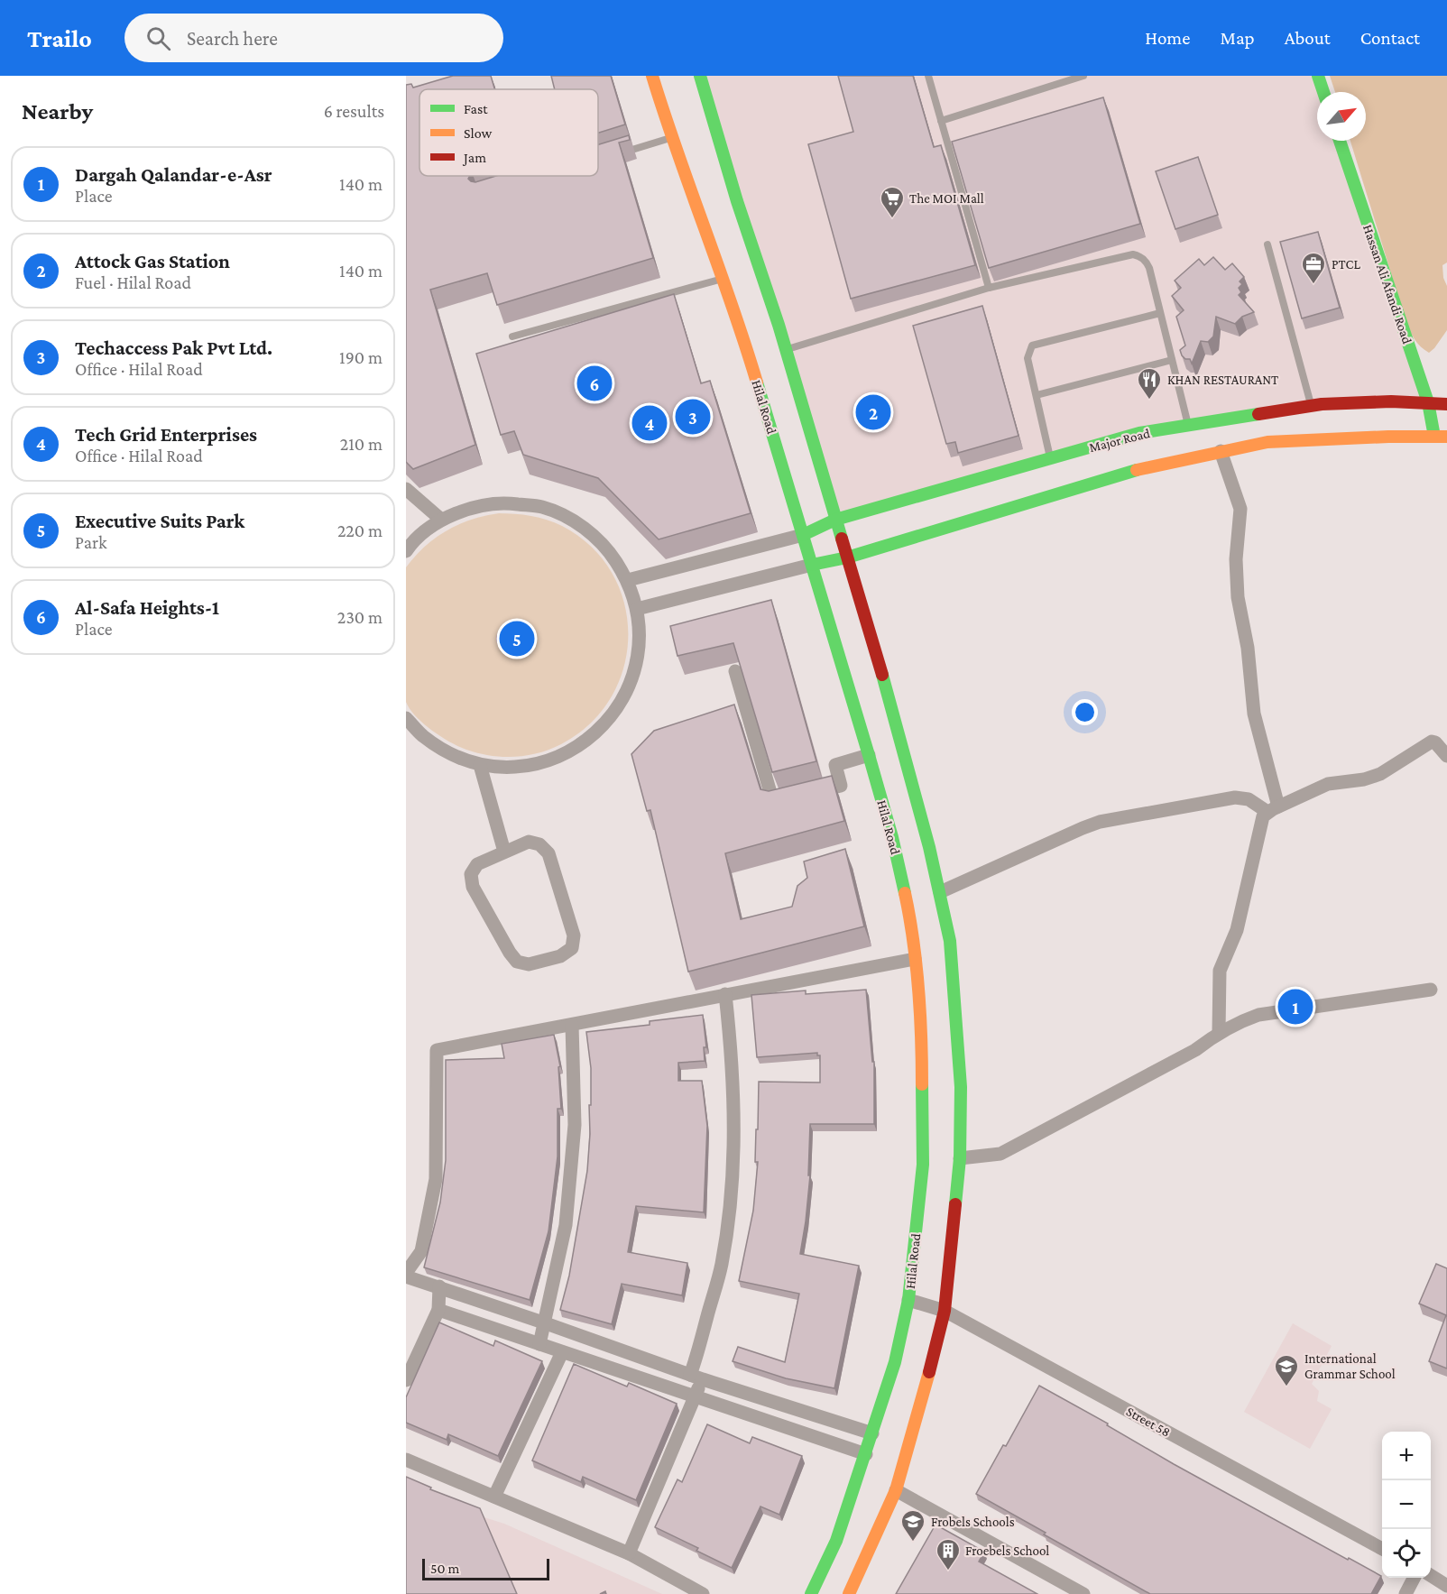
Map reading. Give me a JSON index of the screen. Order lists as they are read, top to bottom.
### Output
{
  "streets": {
    "street": [
      "Hassan Ali Afandi Road",
      "Hilal Road",
      "Major Road",
      "Street 58"
    ]
  },
  "crossings": [
    ["Hassan Ali Afandi Road", "Major Road"],
    ["Hilal Road", "Major Road"],
    ["Hilal Road", "Street 58"]
  ],
  "places": {
    "supermarket": ["The MOI Mall"],
    "office": ["PTCL"],
    "restaurant": ["KHAN RESTAURANT"],
    "school or university": ["International Grammar School", "Frobels Schools"],
    "building": ["Froebels School"]
  },
  "legend": ["Fast", "Slow", "Jam"],
  "scale_bar": "50 m",
  "north": "top right",
  "page": {
    "header": "Trailo",
    "search": "Search here",
    "nav": [
      "Home",
      "Map",
      "About",
      "Contact"
    ],
    "heading": ["Nearby", "6 results"],
    "list": [
      {
        "mark": "1",
        "name": "Dargah Qalandar-e-Asr",
        "note": "Place",
        "value": "140 m"
      },
      {
        "mark": "2",
        "name": "Attock Gas Station",
        "note": "Fuel · Hilal Road",
        "value": "140 m"
      },
      {
        "mark": "3",
        "name": "Techaccess Pak Pvt Ltd.",
        "note": "Office · Hilal Road",
        "value": "190 m"
      },
      {
        "mark": "4",
        "name": "Tech Grid Enterprises",
        "note": "Office · Hilal Road",
        "value": "210 m"
      },
      {
        "mark": "5",
        "name": "Executive Suits Park",
        "note": "Park",
        "value": "220 m"
      },
      {
        "mark": "6",
        "name": "Al-Safa Heights-1",
        "note": "Place",
        "value": "230 m"
      }
    ],
    "pins": [
      "6",
      "2",
      "3",
      "4",
      "5",
      "1"
    ],
    "map_buttons": ["+", "−"],
    "scale": "50 m"
  }
}
